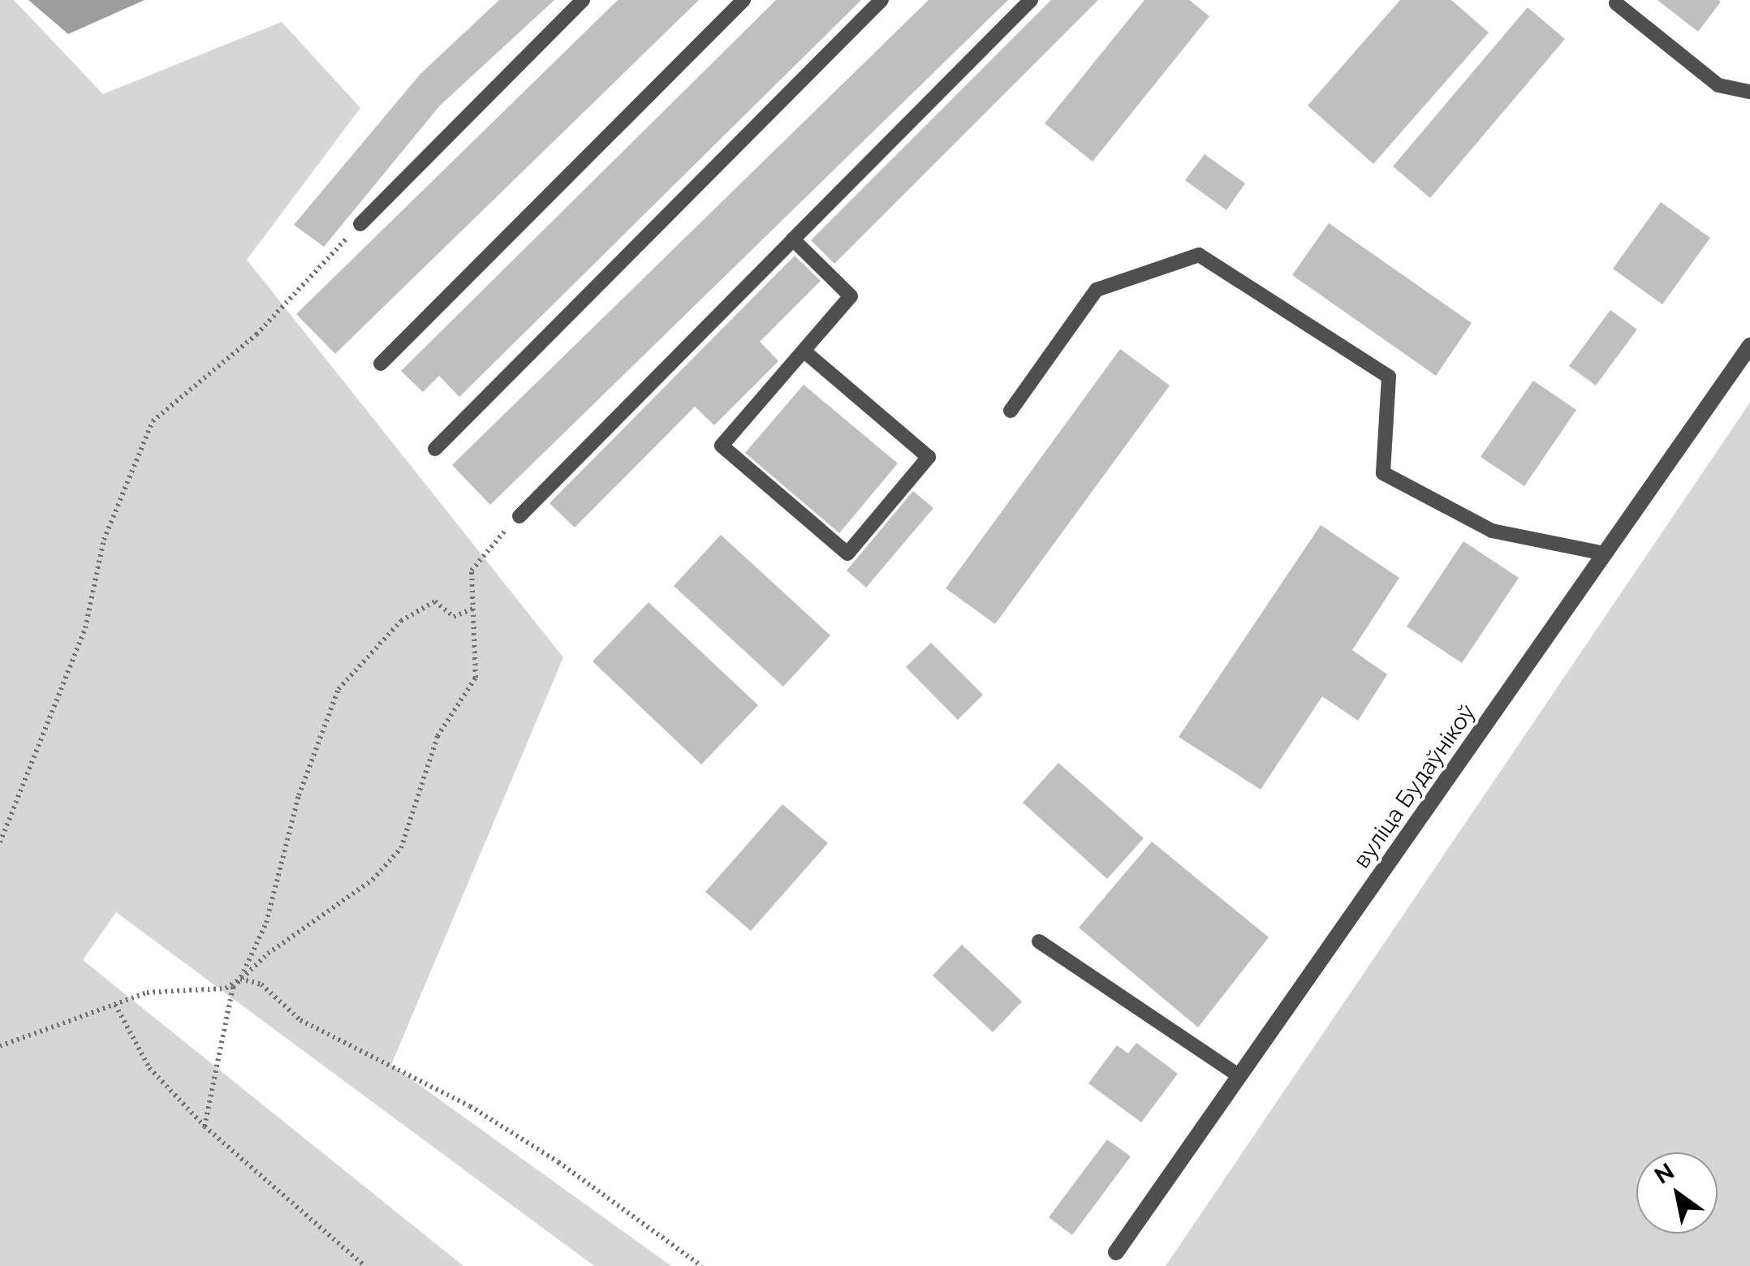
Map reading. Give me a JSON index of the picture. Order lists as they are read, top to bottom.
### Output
{
  "streets": {
    "street": ["вуліца Будаўнікоў"]
  },
  "north": "top left"
}
